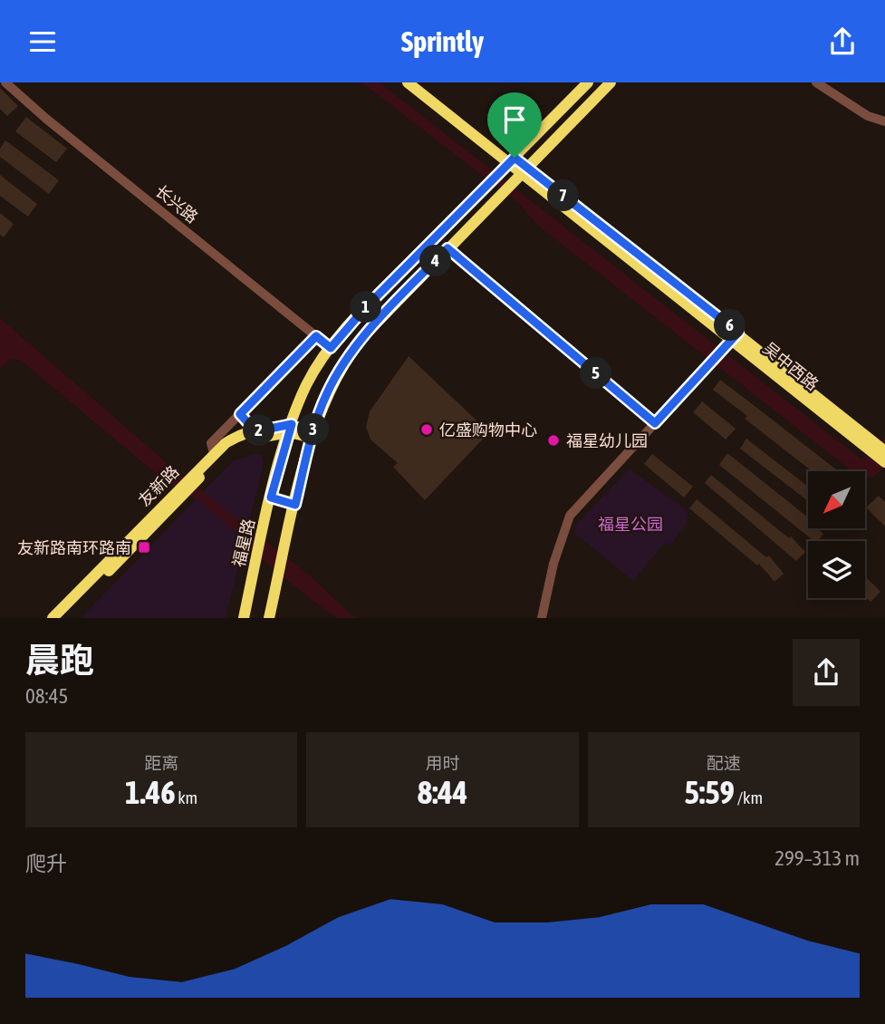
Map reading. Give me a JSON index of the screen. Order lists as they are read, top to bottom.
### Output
{
  "streets": {
    "main road": ["吴中西路", "友新路", "福星路"],
    "street": ["长兴路"]
  },
  "crossings": [
    ["长兴路", "福星路"],
    ["吴中西路", "福星路"],
    ["友新路", "福星路"]
  ],
  "parks": ["福星公园"],
  "places": {
    "other": ["亿盛购物中心", "福星幼儿园"],
    "transit": ["友新路南环路南"]
  },
  "north": "bottom left",
  "page": {
    "header": "Sprintly",
    "pins": [
      "7",
      "4",
      "1",
      "6",
      "5",
      "3",
      "2"
    ],
    "heading": ["晨跑", "08:45"],
    "stats": [
      ["距离", "1.46 km"],
      ["用时", "8:44"],
      ["配速", "5:59 /km"]
    ],
    "chart": ["爬升", "299–313 m"]
  }
}
